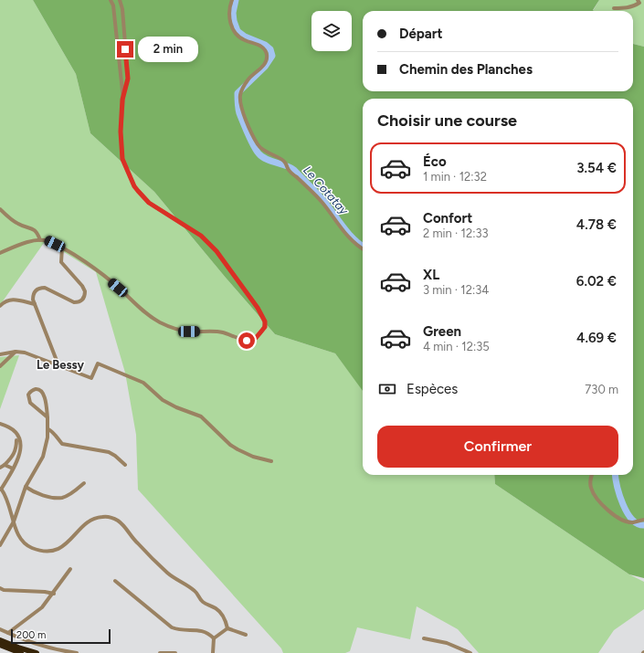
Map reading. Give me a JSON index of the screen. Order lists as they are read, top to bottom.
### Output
{
  "districts": ["Le Bessy"],
  "water": ["Le Cotatay"],
  "scale_bar": "200 m",
  "page": {
    "banner": ["Départ", "Chemin des Planches"],
    "bubble": "2 min",
    "heading": "Choisir une course",
    "list": [
      {
        "name": "Éco",
        "note": "1 min · 12:32",
        "value": "3.54 €"
      },
      {
        "name": "Confort",
        "note": "2 min · 12:33",
        "value": "4.78 €"
      },
      {
        "name": "XL",
        "note": "3 min · 12:34",
        "value": "6.02 €"
      },
      {
        "name": "Green",
        "note": "4 min · 12:35",
        "value": "4.69 €"
      }
    ],
    "pay": ["Espèces", "730 m"],
    "buttons": "Confirmer",
    "scale": "200 m"
  }
}
